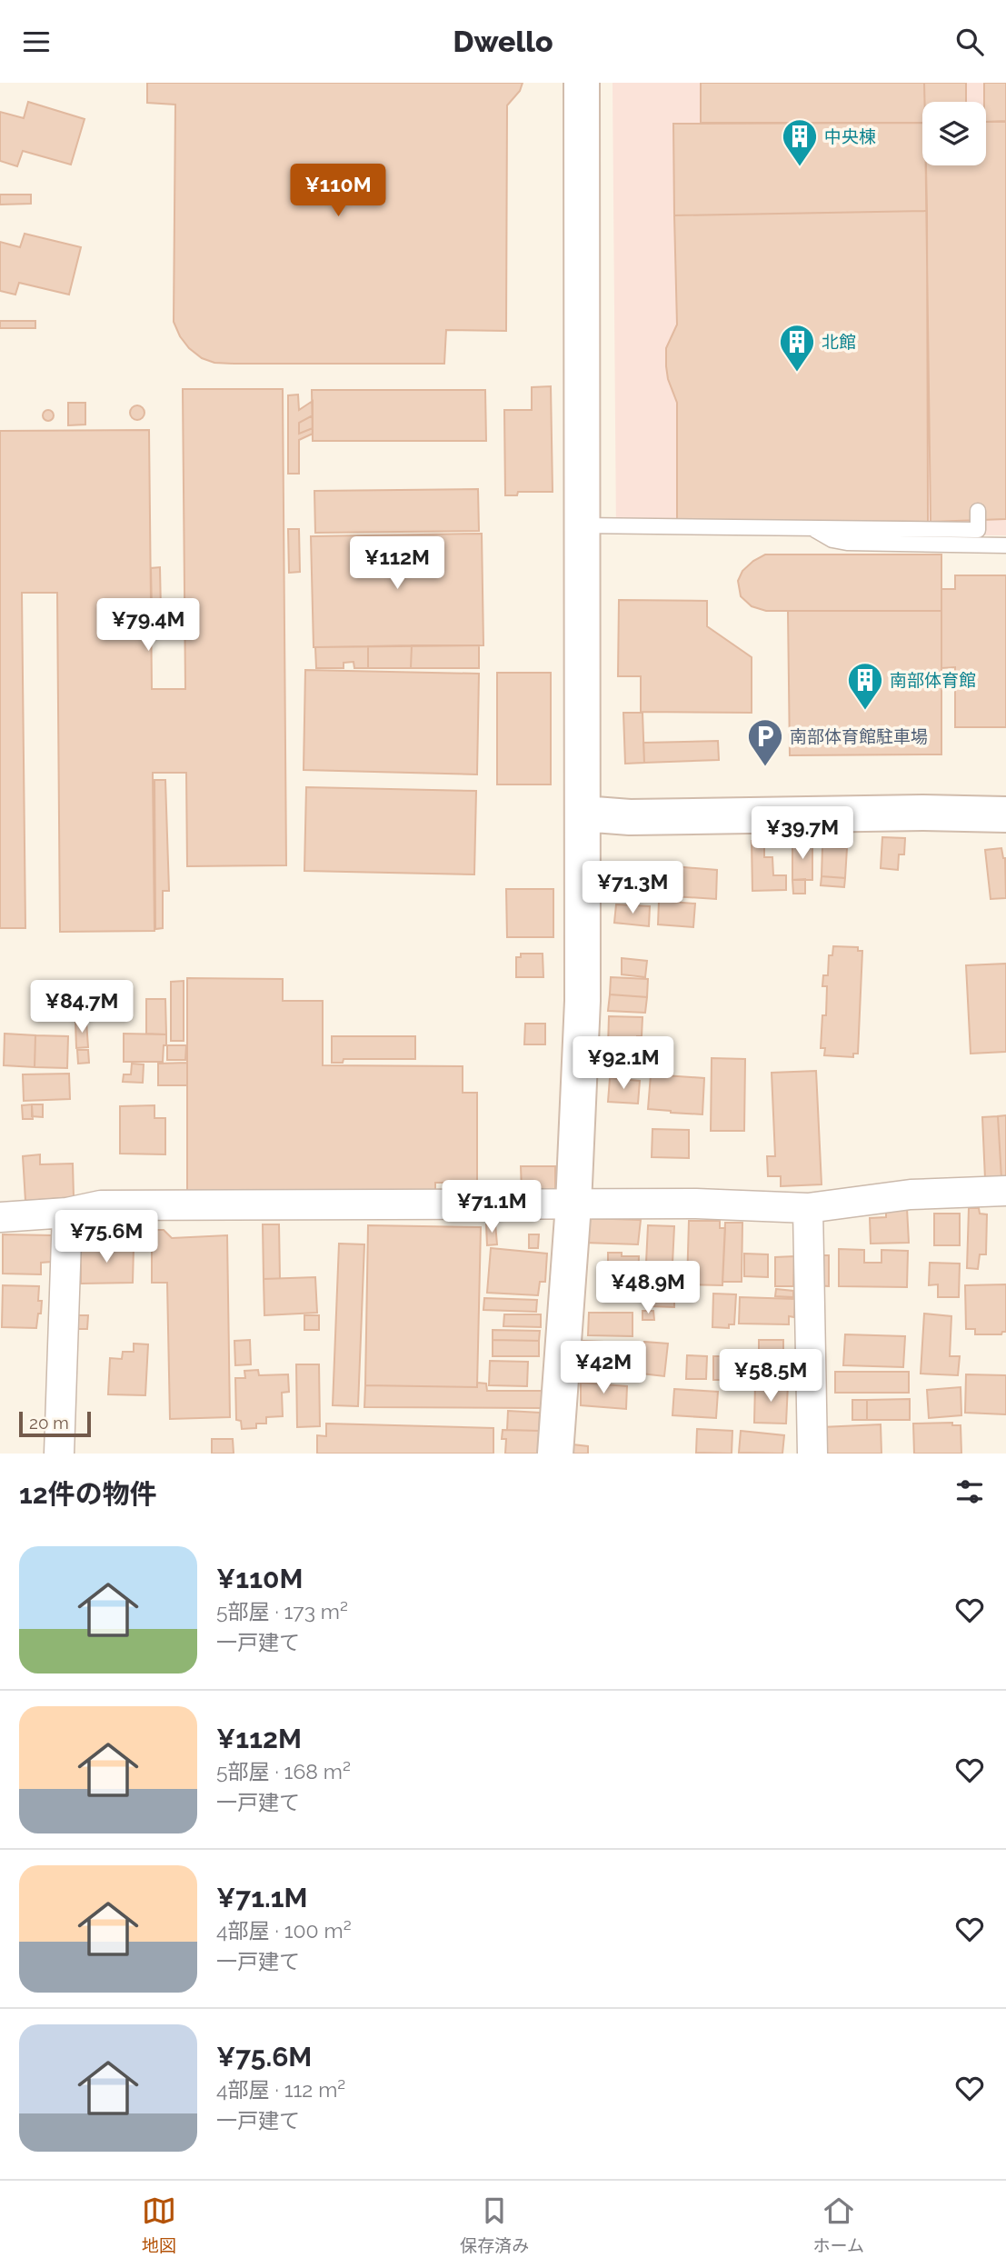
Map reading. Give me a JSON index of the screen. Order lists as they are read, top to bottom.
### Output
{
  "places": {
    "building": ["中央棟", "北館", "南部体育館"],
    "parking": ["南部体育館駐車場"]
  },
  "scale_bar": "20 m",
  "page": {
    "header": "Dwello",
    "price": [
      "¥110M",
      "¥112M",
      "¥79.4M",
      "¥39.7M",
      "¥71.3M",
      "¥84.7M",
      "¥92.1M",
      "¥71.1M",
      "¥75.6M",
      "¥48.9M",
      "¥42M",
      "¥58.5M"
    ],
    "scale": "20 m",
    "heading": "12件の物件",
    "list": [
      {
        "name": "¥110M",
        "note": "5部屋 · 173 m² · 一戸建て"
      },
      {
        "name": "¥112M",
        "note": "5部屋 · 168 m² · 一戸建て"
      },
      {
        "name": "¥71.1M",
        "note": "4部屋 · 100 m² · 一戸建て"
      },
      {
        "name": "¥75.6M",
        "note": "4部屋 · 112 m² · 一戸建て"
      }
    ],
    "tabs": ["地図", "保存済み", "ホーム"]
  }
}
